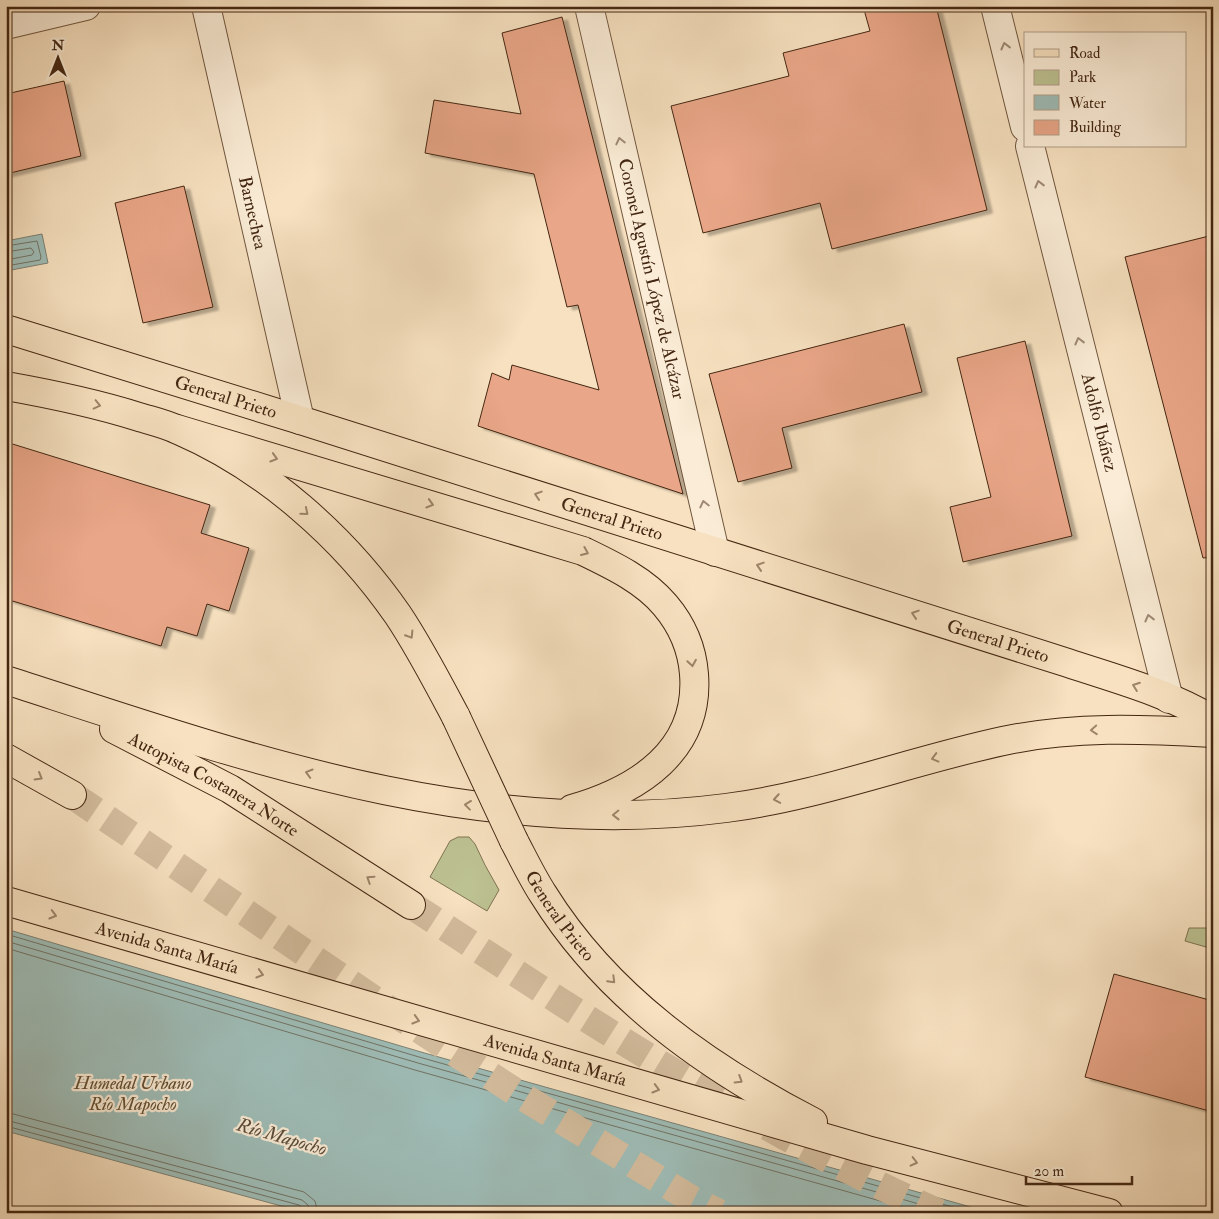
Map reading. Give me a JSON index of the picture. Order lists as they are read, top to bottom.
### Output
{
  "streets": {
    "main road": ["General Prieto", "Autopista Costanera Norte", "Avenida Santa María"],
    "street": ["Barnechea", "Coronel Agustín López de Alcázar", "Adolfo Ibáñez"]
  },
  "crossings": [
    ["Barnechea", "General Prieto"],
    ["Coronel Agustín López de Alcázar", "General Prieto"],
    ["General Prieto", "Adolfo Ibáñez"],
    ["General Prieto", "Avenida Santa María"]
  ],
  "one_way": ["Coronel Agustín López de Alcázar", "Adolfo Ibáñez"],
  "water": ["Río Mapocho"],
  "parks": ["Humedal Urbano Río Mapocho"],
  "legend": [
    "Road",
    "Park",
    "Water",
    "Building"
  ],
  "scale_bar": "20 m",
  "north": "top"
}
